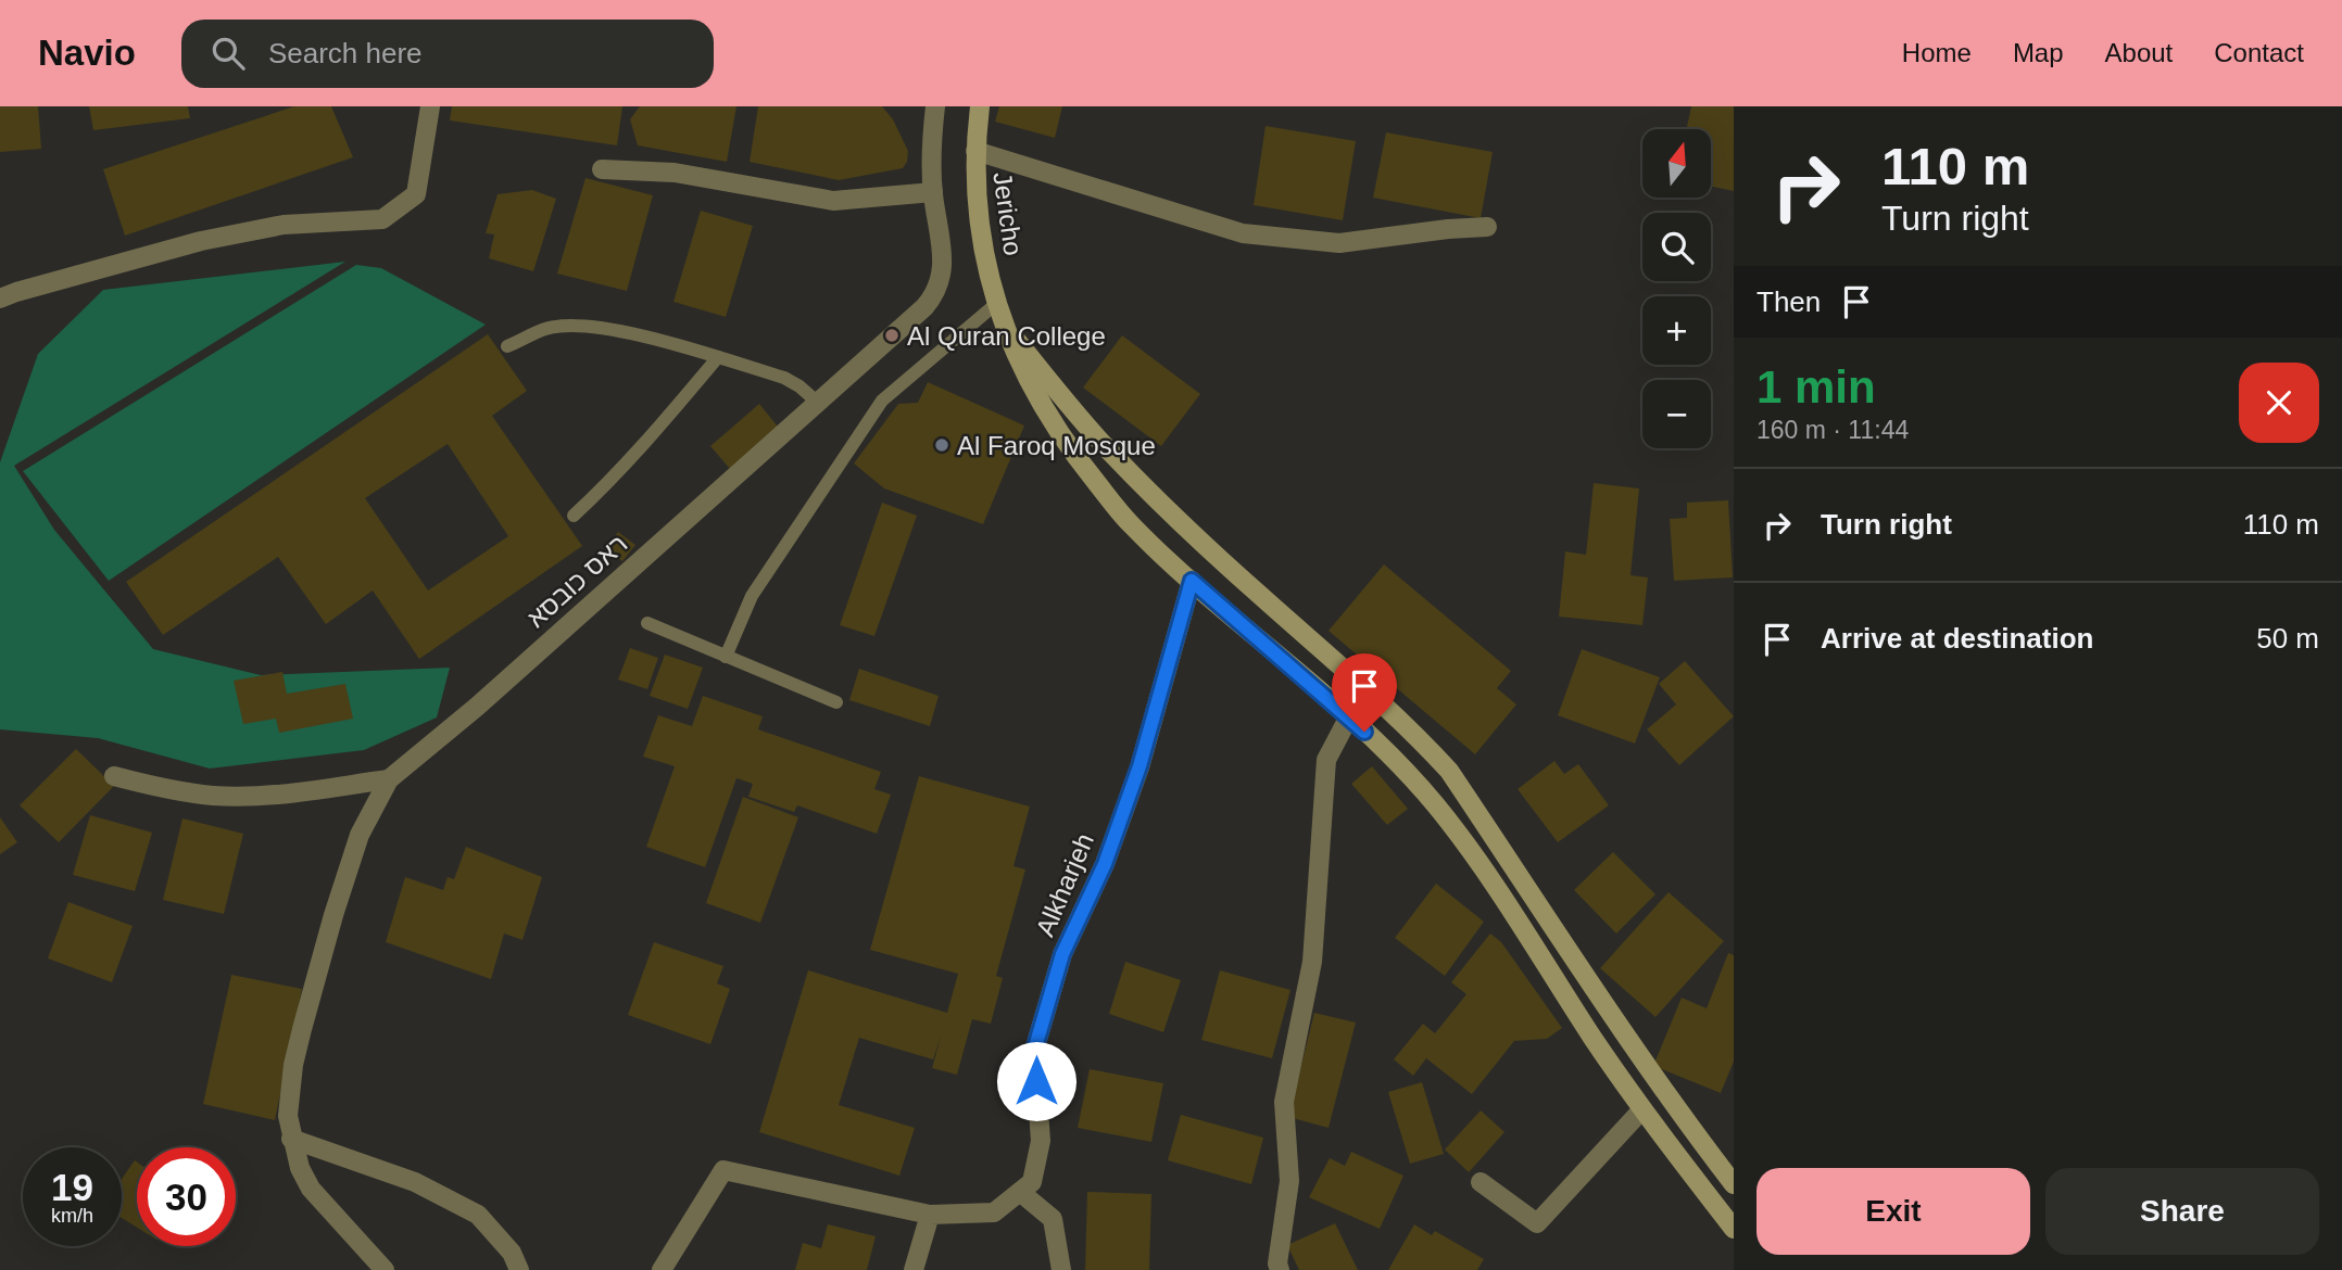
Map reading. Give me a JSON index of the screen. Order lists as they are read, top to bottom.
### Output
{
  "streets": {
    "main road": ["Jericho"],
    "street": ["ראס כובסא", "Alkharjeh"]
  },
  "crossings": [
    ["Jericho", "Alkharjeh"]
  ],
  "places": ["Al Quran College", "Al Faroq Mosque"],
  "north": "top",
  "page": {
    "header": "Navio",
    "search": "Search here",
    "nav": [
      "Home",
      "Map",
      "About",
      "Contact"
    ],
    "turn": ["110 m", "Turn right"],
    "map_buttons": ["+", "−"],
    "then": "Then",
    "heading": ["1 min", "160 m · 11:44"],
    "list": [
      {
        "name": "Turn right",
        "value": "110 m"
      },
      {
        "name": "Arrive at destination",
        "value": "50 m"
      }
    ],
    "speed": "19 km/h",
    "limit": "30",
    "buttons": ["Exit", "Share"]
  }
}
